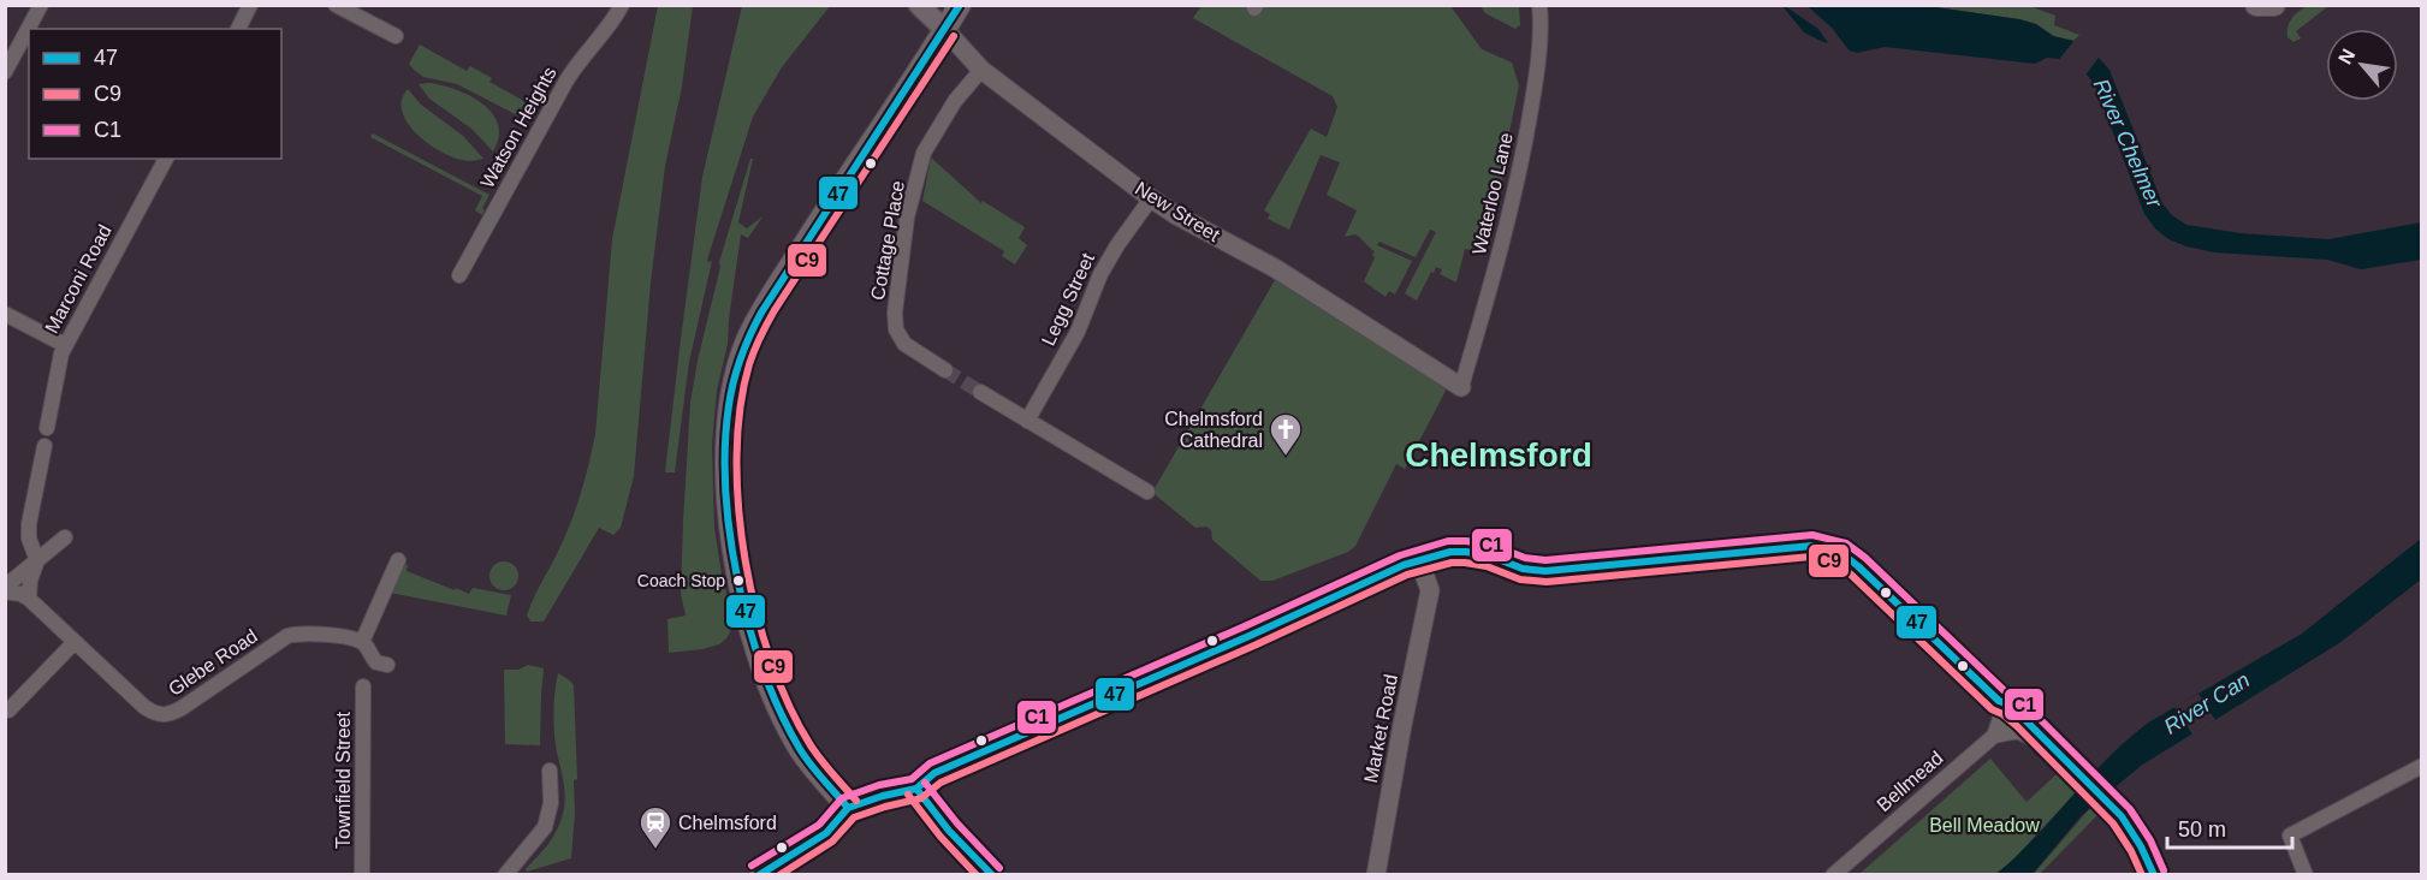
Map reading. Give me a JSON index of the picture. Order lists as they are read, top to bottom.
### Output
{
  "streets": {
    "main road": ["New Street"],
    "street": [
      "Watson Heights",
      "Waterloo Lane",
      "Cottage Place",
      "Marconi Road",
      "Legg Street",
      "Glebe Road",
      "Market Road",
      "Townfield Street",
      "Bellmead"
    ]
  },
  "crossings": [
    ["Waterloo Lane", "New Street"],
    ["New Street", "Cottage Place"],
    ["New Street", "Legg Street"]
  ],
  "districts": ["Chelmsford"],
  "water": ["River Chelmer", "River Can"],
  "parks": ["Bell Meadow"],
  "places": {
    "church": ["Chelmsford Cathedral"],
    "other": ["Coach Stop"],
    "station": ["Chelmsford"]
  },
  "lines": ["transit line 47", "transit line C9", "transit line C1"],
  "legend": ["47", "C9", "C1"],
  "scale_bar": "50 m",
  "north": "top left"
}
